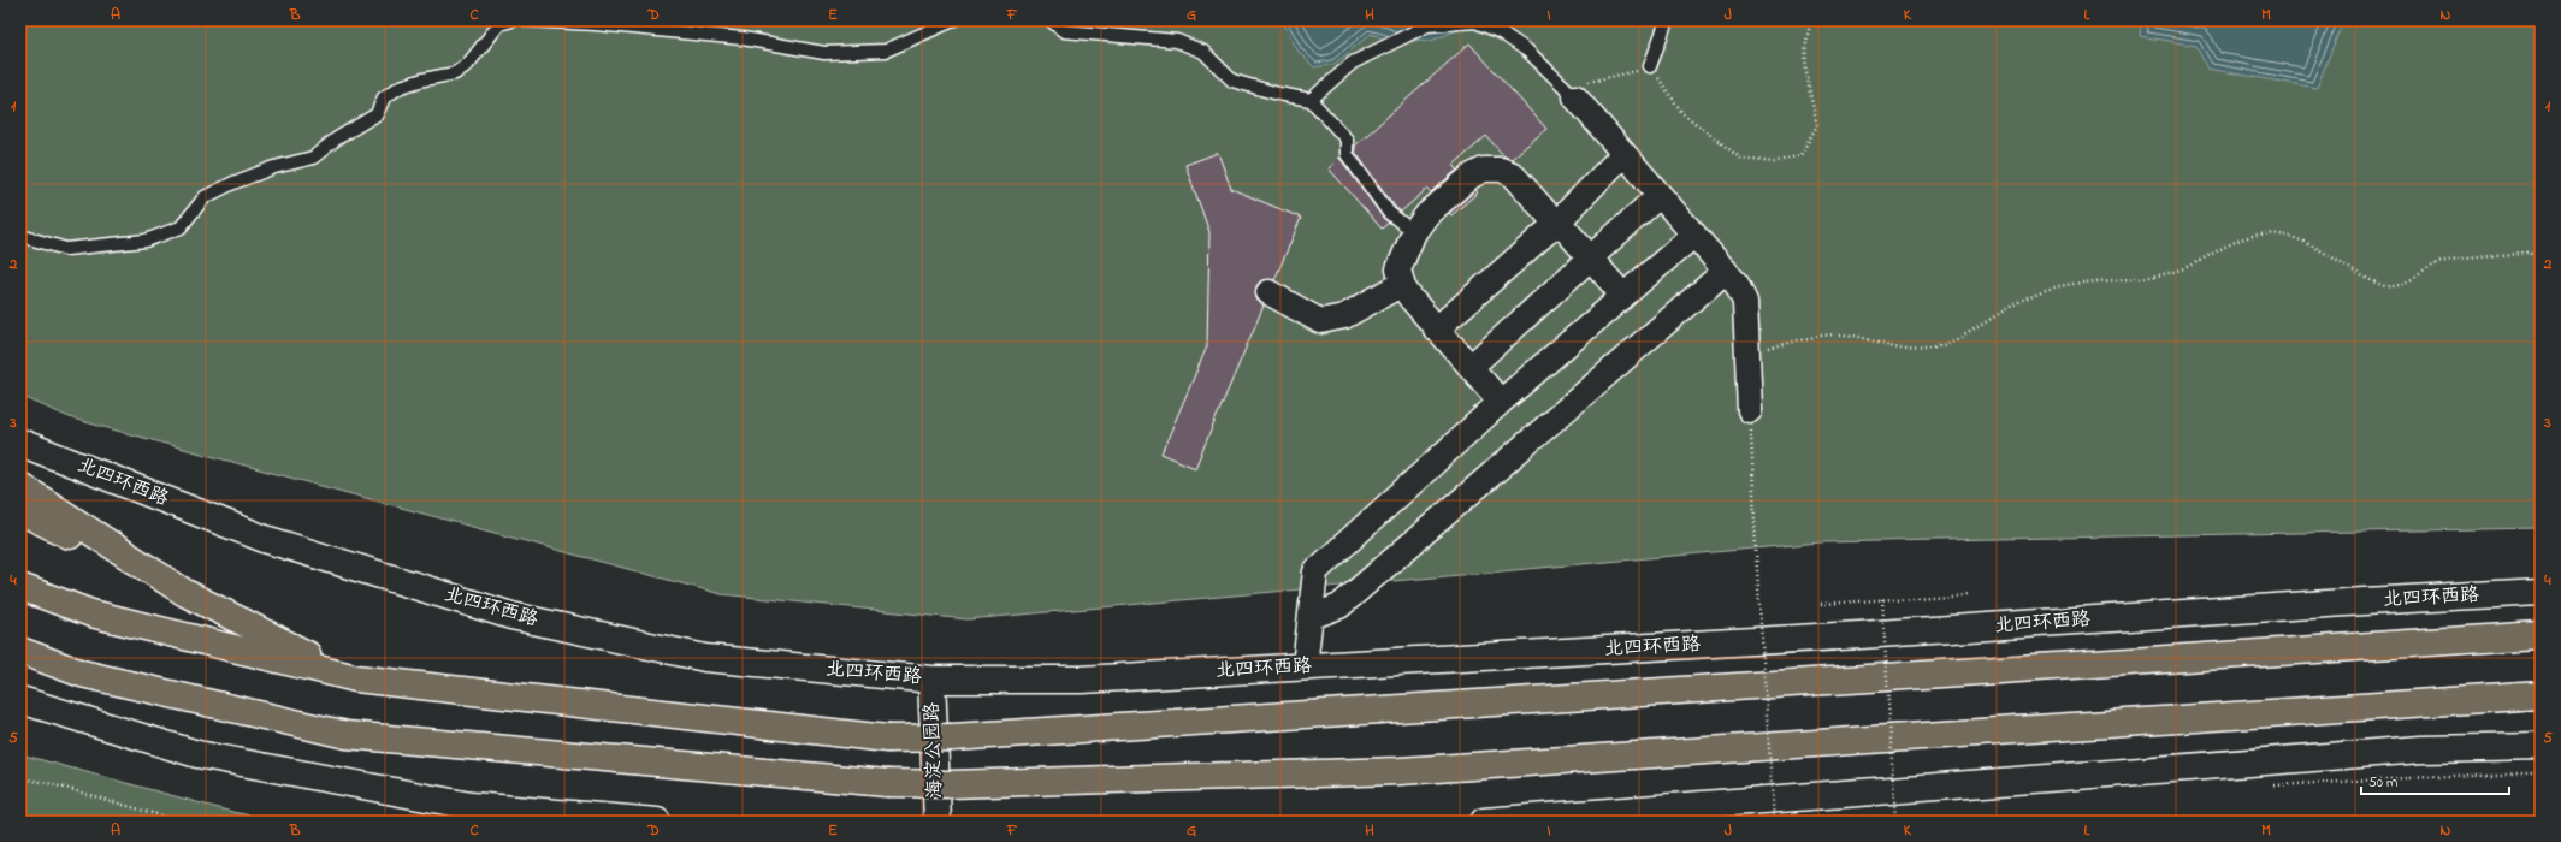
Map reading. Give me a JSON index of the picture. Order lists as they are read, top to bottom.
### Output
{
  "streets": {
    "street": ["北四环西路", "海淀公园路"]
  },
  "crossings": [
    ["北四环西路", "海淀公园路"]
  ],
  "scale_bar": "50 m",
  "grid": {
    "columns": [
      "A",
      "B",
      "C",
      "D",
      "E",
      "F",
      "G",
      "H",
      "I",
      "J",
      "K",
      "L",
      "M",
      "N"
    ],
    "rows": [
      "1",
      "2",
      "3",
      "4",
      "5"
    ]
  }
}
